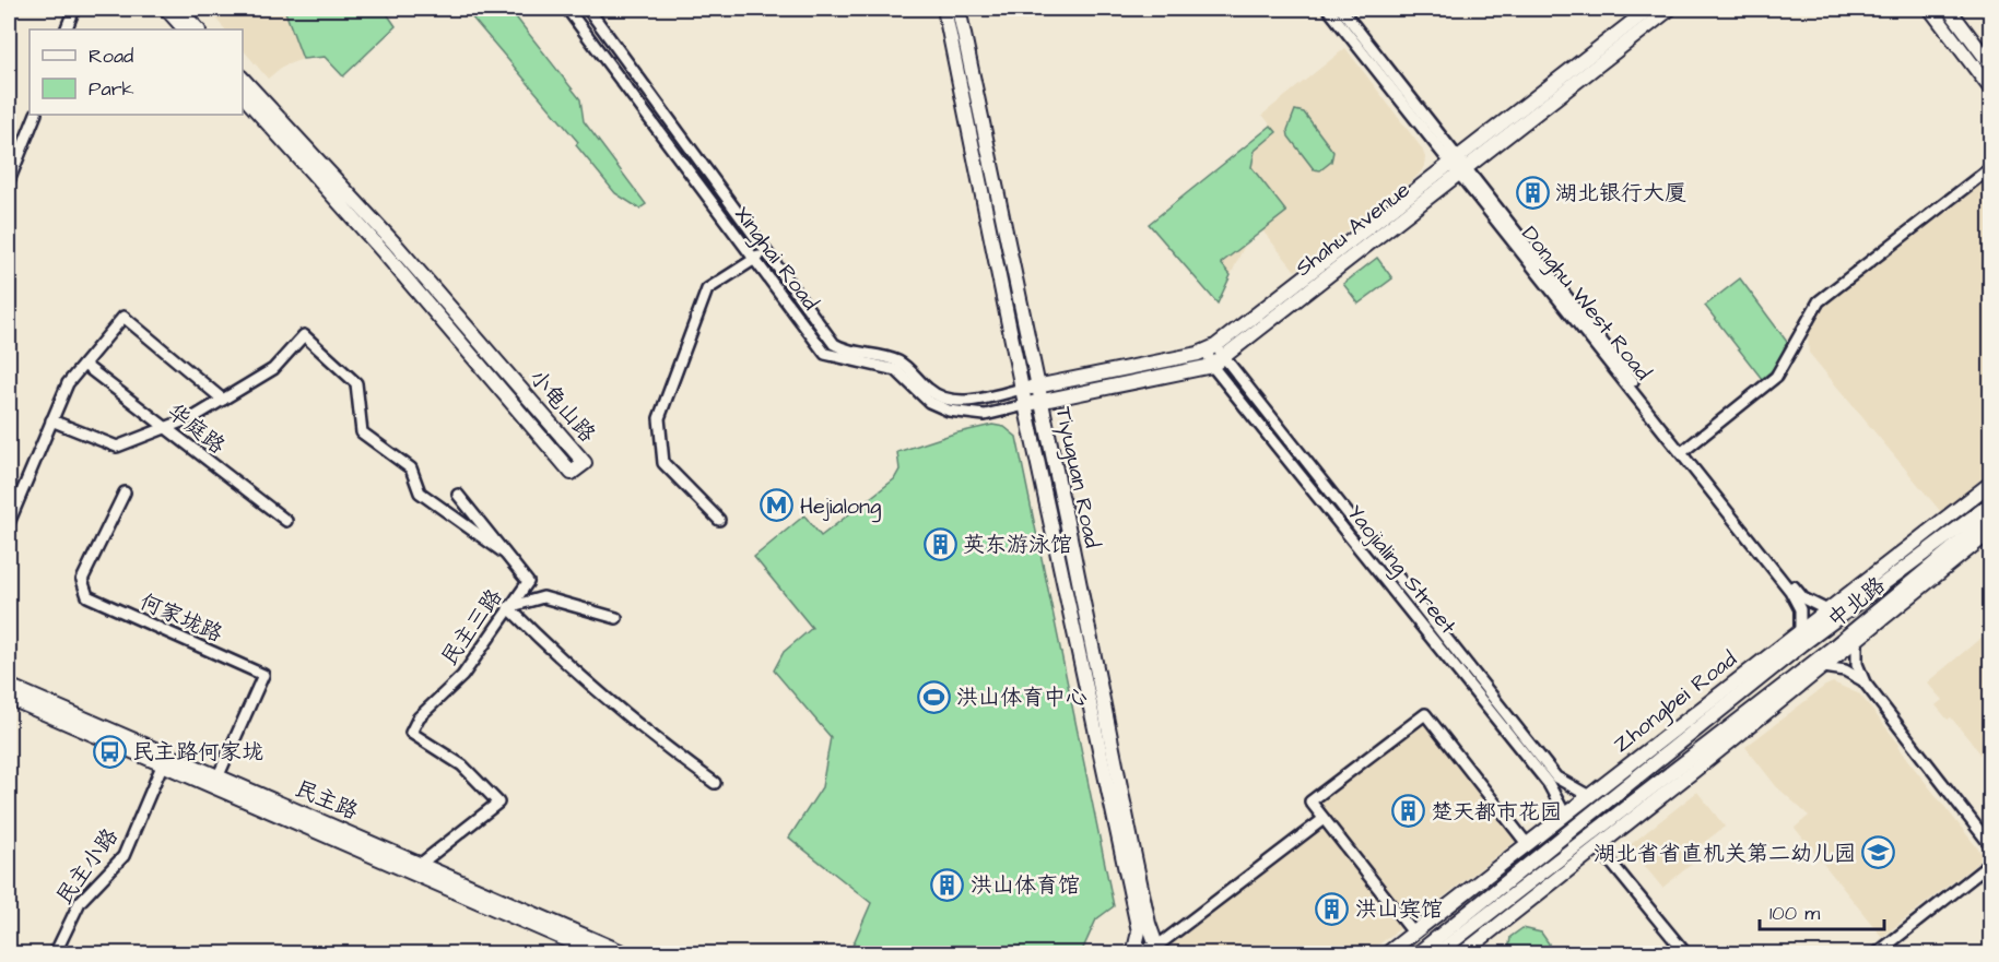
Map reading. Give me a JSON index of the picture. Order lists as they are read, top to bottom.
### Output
{
  "streets": {
    "main road": [
      "Shahu Avenue",
      "小龟山路",
      "Tiyuguan Road",
      "Zhongbei Road",
      "民主路"
    ],
    "street": [
      "Xinghai Road",
      "Donghu West Road",
      "华庭路",
      "Yaojialing Street",
      "何家垅路",
      "民主三路",
      "民主小路"
    ]
  },
  "crossings": [
    ["Shahu Avenue", "Xinghai Road"],
    ["Shahu Avenue", "Donghu West Road"],
    ["Shahu Avenue", "Tiyuguan Road"],
    ["Shahu Avenue", "Yaojialing Street"],
    ["Xinghai Road", "Tiyuguan Road"],
    ["Donghu West Road", "Zhongbei Road"],
    ["Yaojialing Street", "Zhongbei Road"],
    ["何家垅路", "民主路"],
    ["民主三路", "民主路"],
    ["民主路", "民主小路"]
  ],
  "places": {
    "building": [
      "湖北银行大厦",
      "英东游泳馆",
      "楚天都市花园",
      "洪山体育馆",
      "洪山宾馆"
    ],
    "metro station": ["Hejialong"],
    "sports": ["洪山体育中心"],
    "bus stop": ["民主路何家垅"],
    "school or university": ["湖北省省直机关第二幼儿园"]
  },
  "legend": ["Road", "Park"],
  "scale_bar": "100 m"
}
